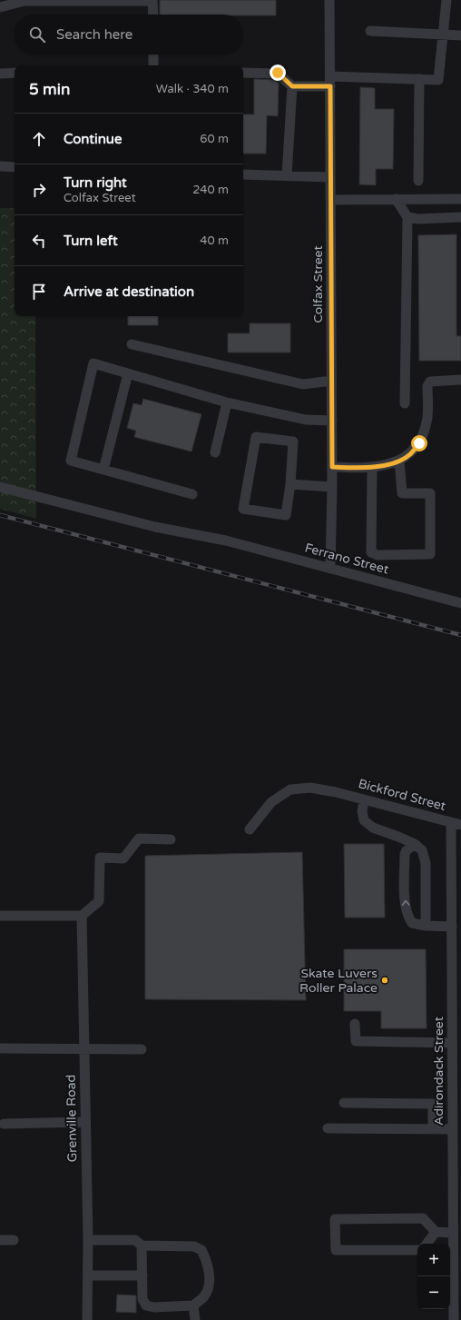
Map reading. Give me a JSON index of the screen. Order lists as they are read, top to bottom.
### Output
{
  "streets": {
    "street": [
      "Colfax Street",
      "Ferrano Street",
      "Bickford Street",
      "Adirondack Street",
      "Grenville Road"
    ]
  },
  "crossings": [
    ["Colfax Street", "Ferrano Street"],
    ["Bickford Street", "Adirondack Street"]
  ],
  "places": ["Skate Luvers Roller Palace"],
  "page": {
    "search": "Search here",
    "heading": ["5 min", "Walk · 340 m"],
    "list": [
      ["Continue", "60 m"],
      ["Turn right", "Colfax Street", "240 m"],
      ["Turn left", "40 m"],
      "Arrive at destination"
    ],
    "map_buttons": ["+", "−"]
  }
}
